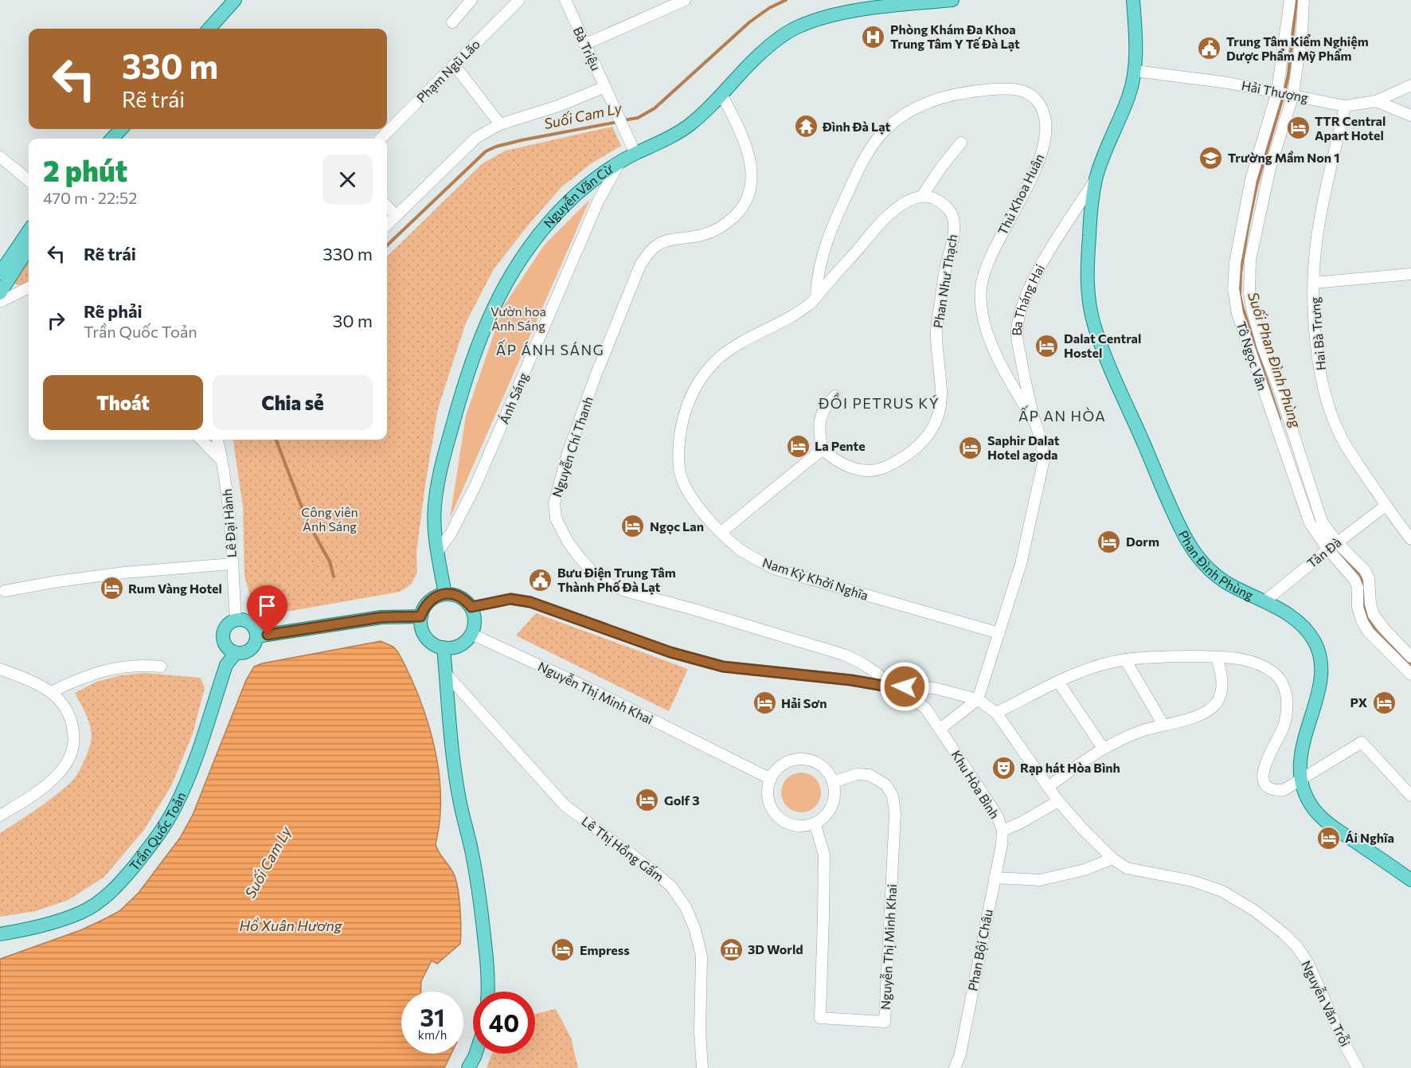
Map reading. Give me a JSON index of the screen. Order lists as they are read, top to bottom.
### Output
{
  "streets": {
    "main road": [
      "Nguyễn Văn Cừ",
      "Ba Tháng Hai",
      "Phan Đình Phùng",
      "Trần Quốc Toản"
    ],
    "street": [
      "Bà Triệu",
      "Phạm Ngũ Lão",
      "Hải Thượng",
      "Thủ Khoa Huân",
      "Phan Như Thạch",
      "Hai Bà Trưng",
      "Tô Ngọc Vân",
      "Ánh Sáng",
      "Nguyễn Chí Thanh",
      "Lê Đại Hành",
      "Tản Đà",
      "Nam Kỳ Khởi Nghĩa",
      "Nguyễn Thị Minh Khai",
      "Khu Hòa Bình",
      "Lê Thị Hồng Gấm",
      "Phan Bội Châu",
      "Nguyễn Văn Trỗi"
    ]
  },
  "crossings": [
    ["Bà Triệu", "Nguyễn Văn Cừ"],
    ["Hải Thượng", "Ba Tháng Hai"],
    ["Hải Thượng", "Hai Bà Trưng"],
    ["Hải Thượng", "Tô Ngọc Vân"],
    ["Thủ Khoa Huân", "Ba Tháng Hai"],
    ["Thủ Khoa Huân", "Nam Kỳ Khởi Nghĩa"],
    ["Nguyễn Văn Cừ", "Ánh Sáng"],
    ["Nguyễn Văn Cừ", "Nguyễn Chí Thanh"],
    ["Nguyễn Văn Cừ", "Nguyễn Thị Minh Khai"],
    ["Ba Tháng Hai", "Phan Đình Phùng"],
    ["Ba Tháng Hai", "Nam Kỳ Khởi Nghĩa"],
    ["Hai Bà Trưng", "Tản Đà"],
    ["Tô Ngọc Vân", "Tản Đà"],
    ["Lê Đại Hành", "Trần Quốc Toản"],
    ["Tản Đà", "Phan Đình Phùng"],
    ["Khu Hòa Bình", "Phan Bội Châu"],
    ["Khu Hòa Bình", "Nguyễn Văn Trỗi"]
  ],
  "districts": ["ẤP ÁNH SÁNG", "ĐỒI PETRUS KÝ", "ẤP AN HÒA"],
  "water": ["Suối Cam Ly", "Suối Phan Đình Phùng", "Hồ Xuân Hương"],
  "parks": ["Vườn hoa Ánh Sáng", "Công viên Ánh Sáng"],
  "places": {
    "hospital": ["Phòng Khám Đa Khoa Trung Tâm Y Tế Đà Lạt"],
    "public building": ["Trung Tâm Kiểm Nghiệm Dược Phẩm Mỹ Phẩm", "Bưu Điện Trung Tâm Thành Phố Đà Lạt"],
    "temple": ["Đình Đà Lạt"],
    "hotel": [
      "TTR Central Apart Hotel",
      "Dalat Central Hostel",
      "La Pente",
      "Saphir Dalat Hotel agoda",
      "Ngọc Lan",
      "Dorm",
      "Rum Vàng Hotel",
      "PX",
      "Hải Sơn",
      "Golf 3",
      "Ái Nghĩa",
      "Empress"
    ],
    "school or university": ["Trường Mầm Non 1"],
    "theatre": ["Rạp hát Hòa Bình"],
    "museum": ["3D World"]
  },
  "page": {
    "turn": ["330 m", "Rẽ trái"],
    "heading": ["2 phút", "470 m · 22:52"],
    "list": [
      {
        "name": "Rẽ trái",
        "value": "330 m"
      },
      {
        "name": "Rẽ phải",
        "note": "Trần Quốc Toản",
        "value": "30 m"
      }
    ],
    "buttons": ["Thoát", "Chia sẻ"],
    "speed": "31 km/h",
    "limit": "40"
  }
}
